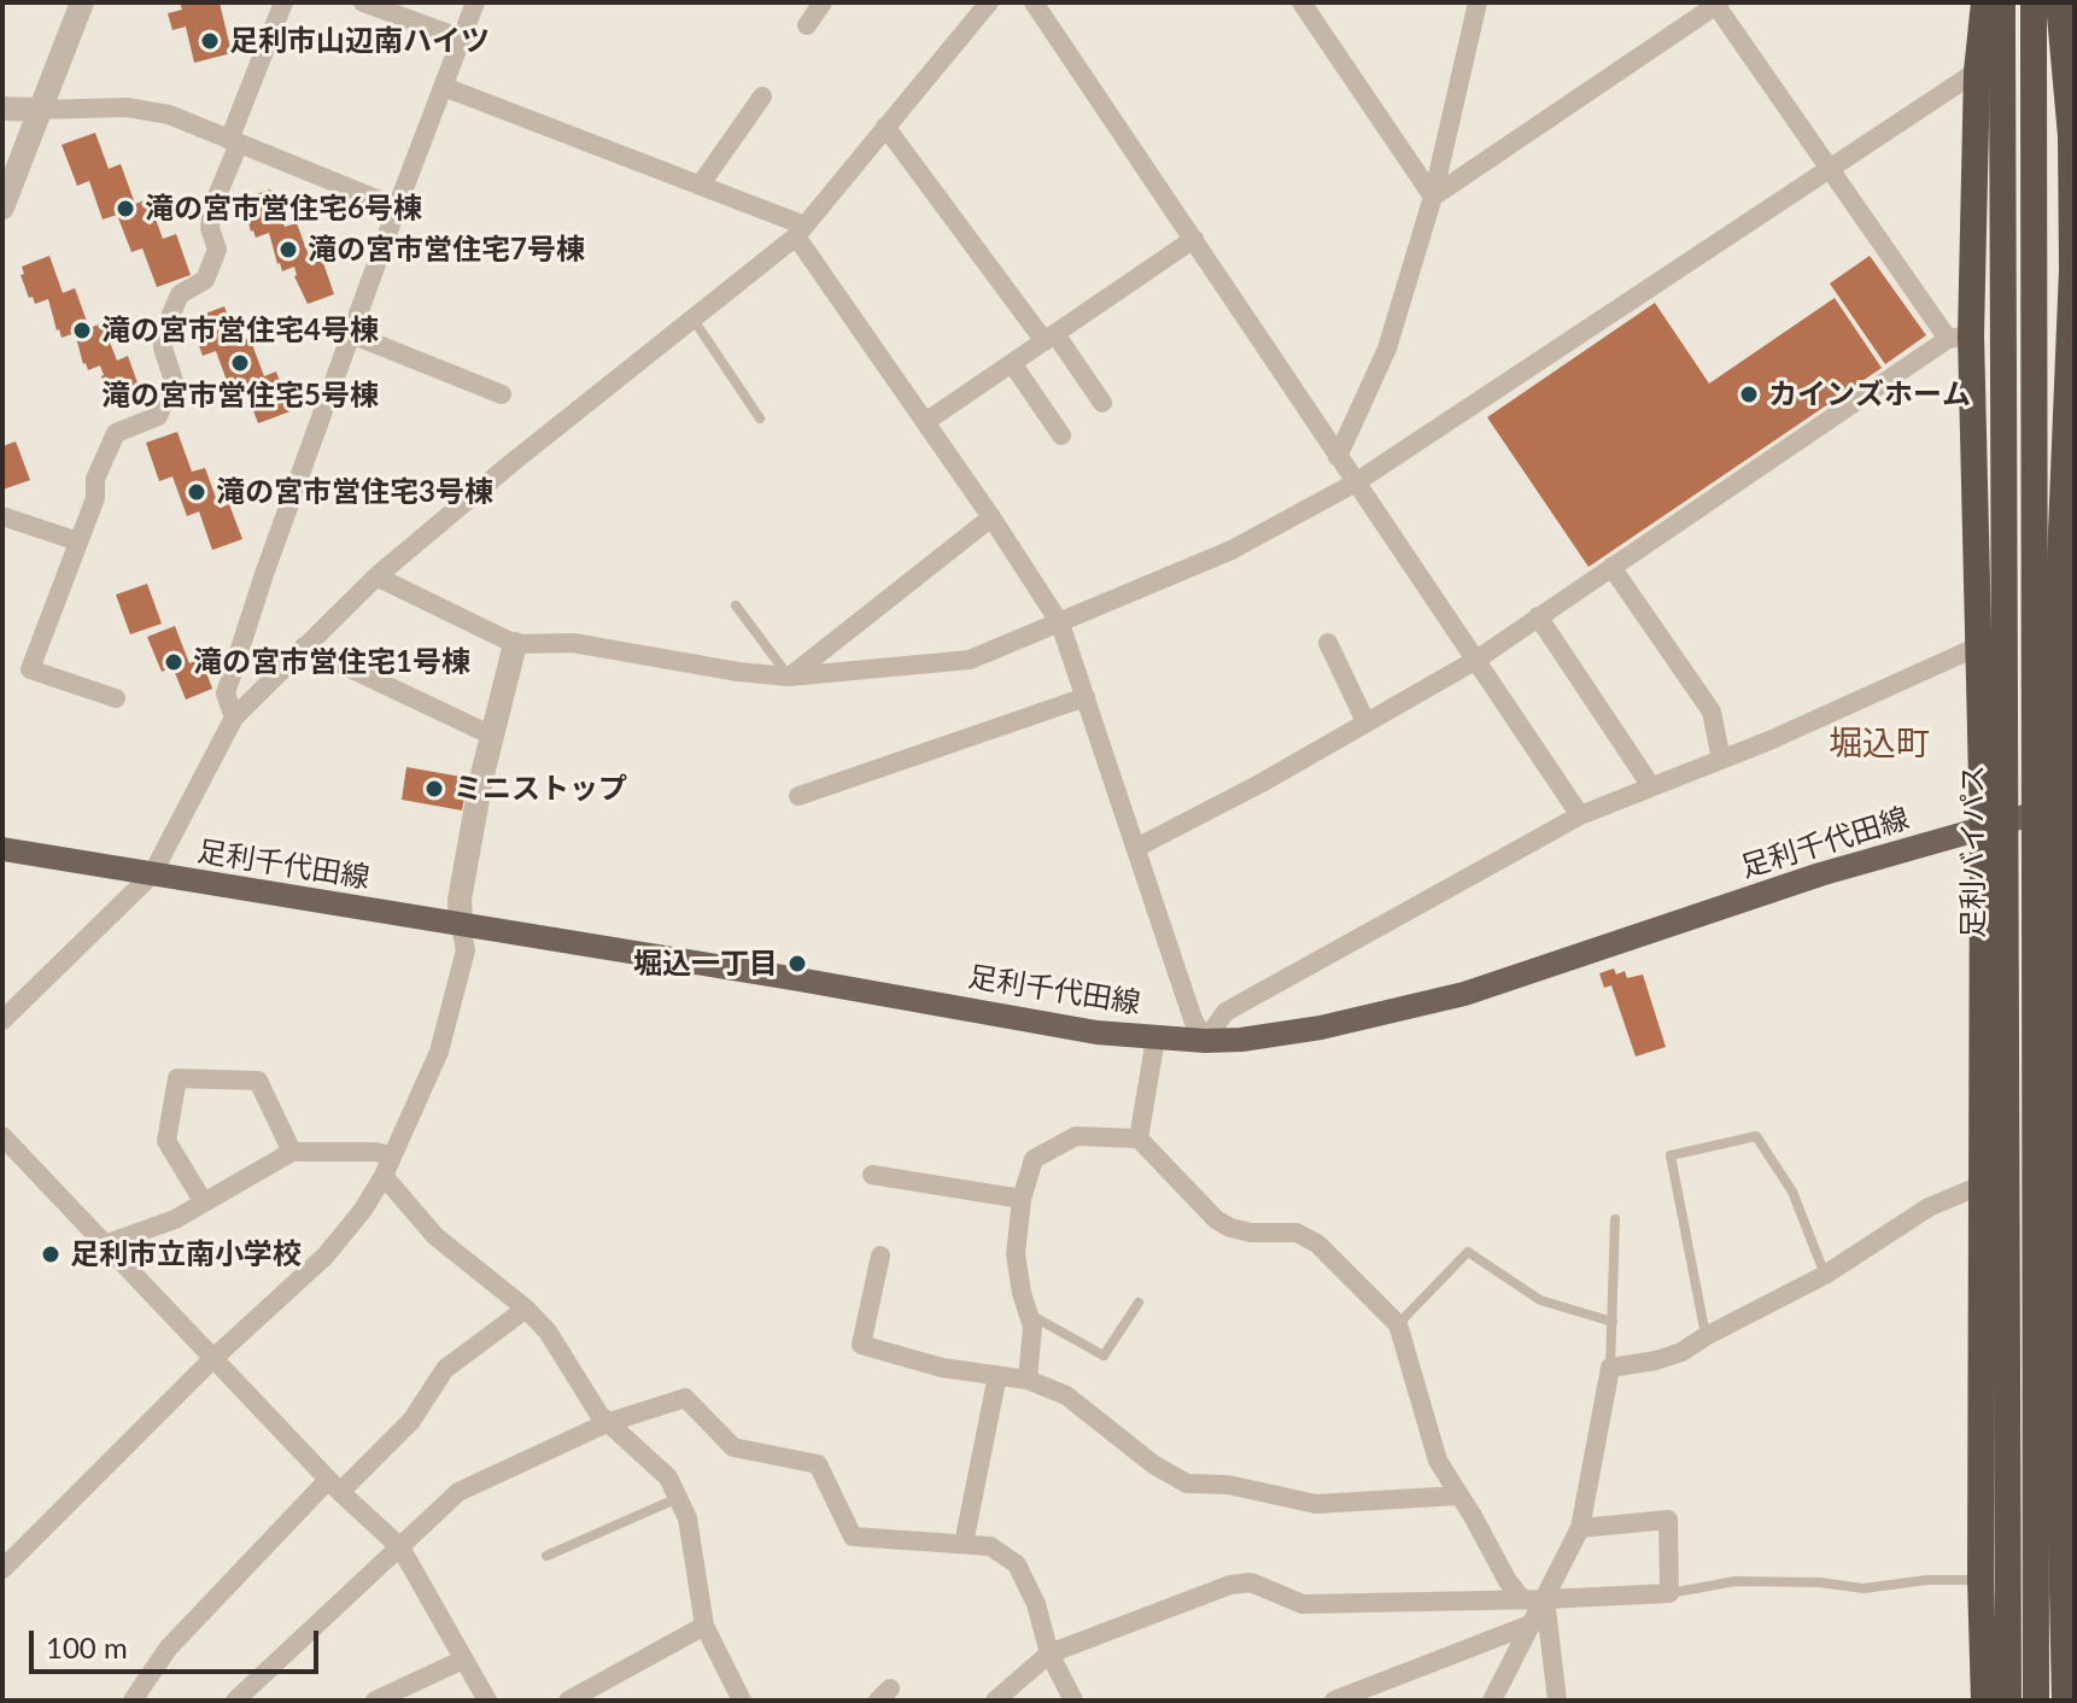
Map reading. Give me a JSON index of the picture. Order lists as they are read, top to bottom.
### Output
{
  "streets": {
    "highway": ["足利バイパス"],
    "main road": ["足利千代田線"]
  },
  "districts": ["堀込町"],
  "places": [
    "足利市山辺南ハイツ",
    "滝の宮市営住宅6号棟",
    "滝の宮市営住宅7号棟",
    "滝の宮市営住宅4号棟",
    "滝の宮市営住宅5号棟",
    "カインズホーム",
    "滝の宮市営住宅3号棟",
    "滝の宮市営住宅1号棟",
    "ミニストップ",
    "堀込一丁目",
    "足利市立南小学校"
  ],
  "scale_bar": "100 m"
}
